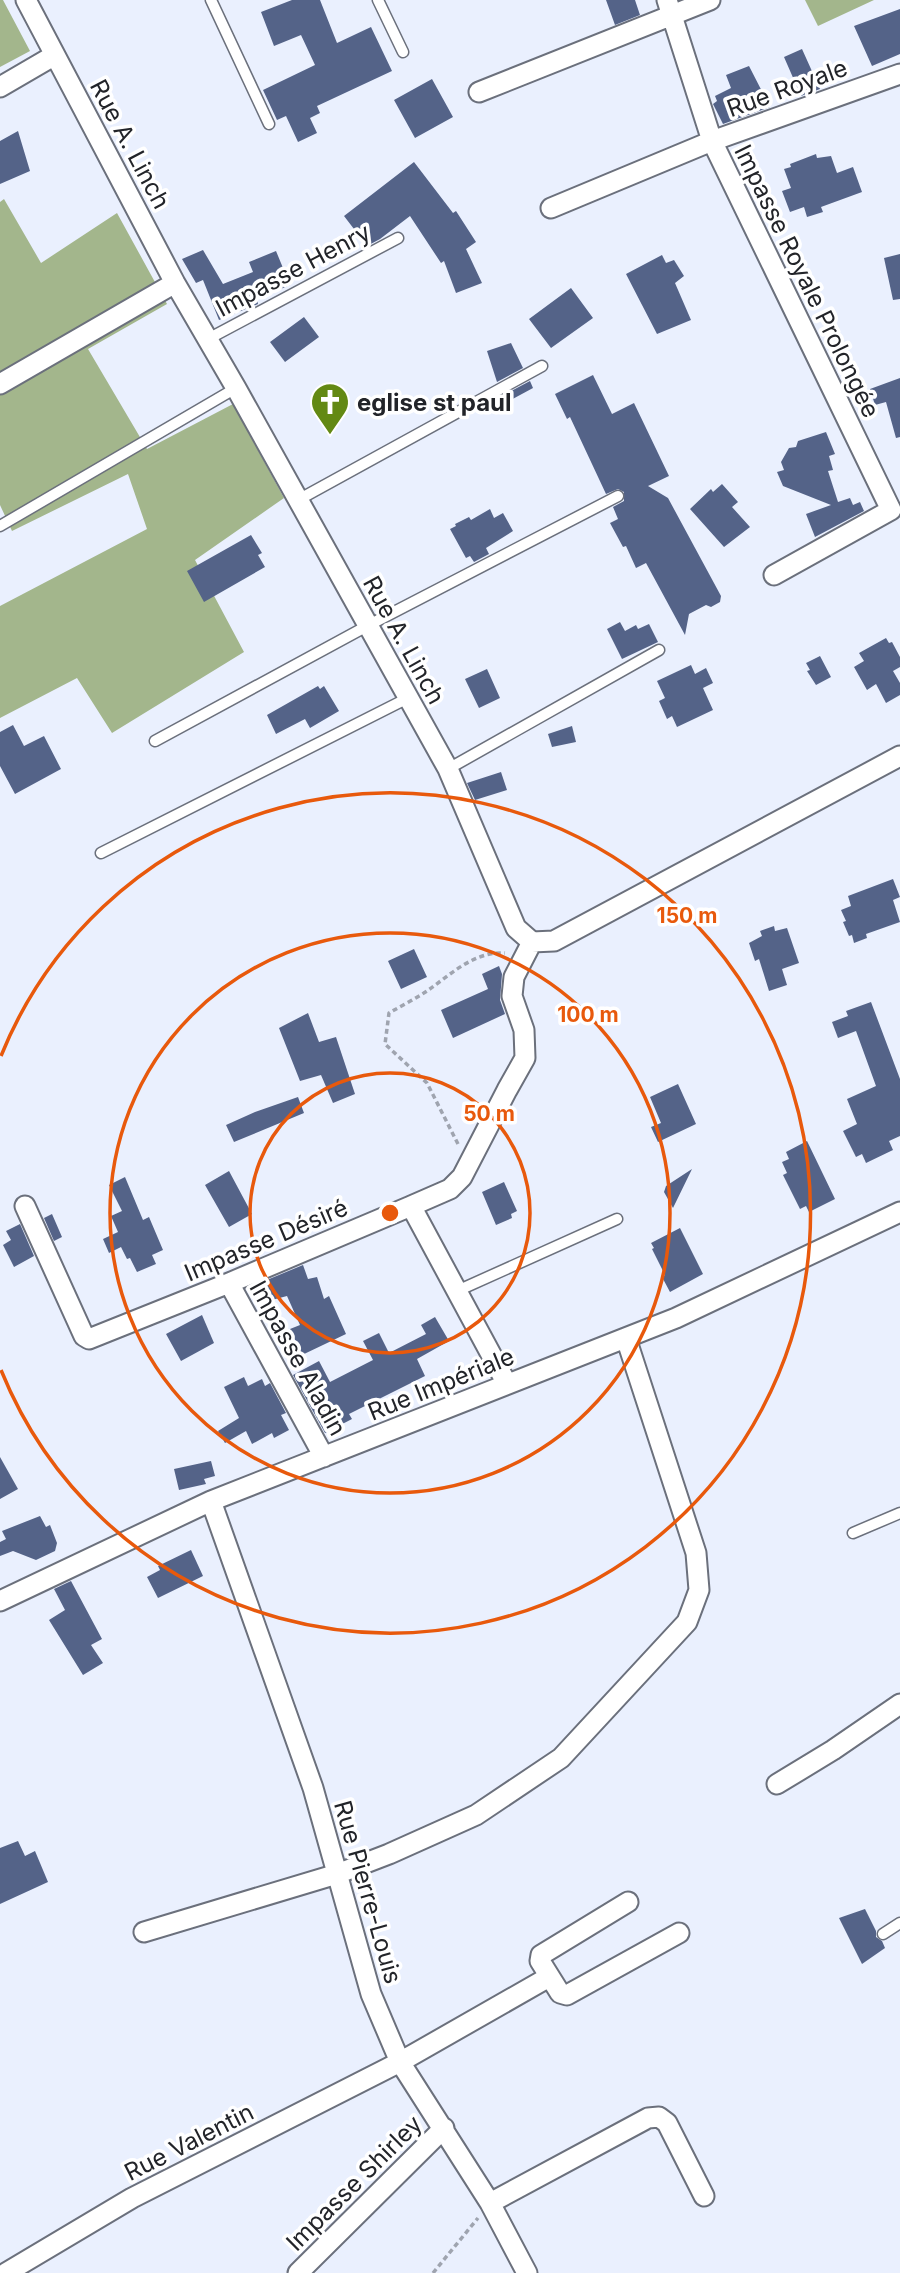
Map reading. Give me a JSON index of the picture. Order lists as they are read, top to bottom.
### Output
{
  "streets": {
    "street": [
      "Rue Royale",
      "Rue A. Linch",
      "Impasse Royale Prolongée",
      "Impasse Désiré",
      "Impasse Aladin",
      "Rue Impériale",
      "Rue Pierre-Louis",
      "Rue Valentin",
      "Impasse Shirley"
    ],
    "lane": ["Impasse Henry"]
  },
  "crossings": [
    ["Rue Royale", "Impasse Royale Prolongée"],
    ["Rue A. Linch", "Impasse Henry"],
    ["Rue A. Linch", "Impasse Désiré"],
    ["Impasse Désiré", "Impasse Aladin"],
    ["Impasse Aladin", "Rue Impériale"],
    ["Rue Impériale", "Rue Pierre-Louis"],
    ["Rue Pierre-Louis", "Rue Valentin"],
    ["Rue Pierre-Louis", "Impasse Shirley"]
  ],
  "places": {
    "church": ["eglise st paul"]
  },
  "rings": ["150 m", "100 m", "50 m"]
}
